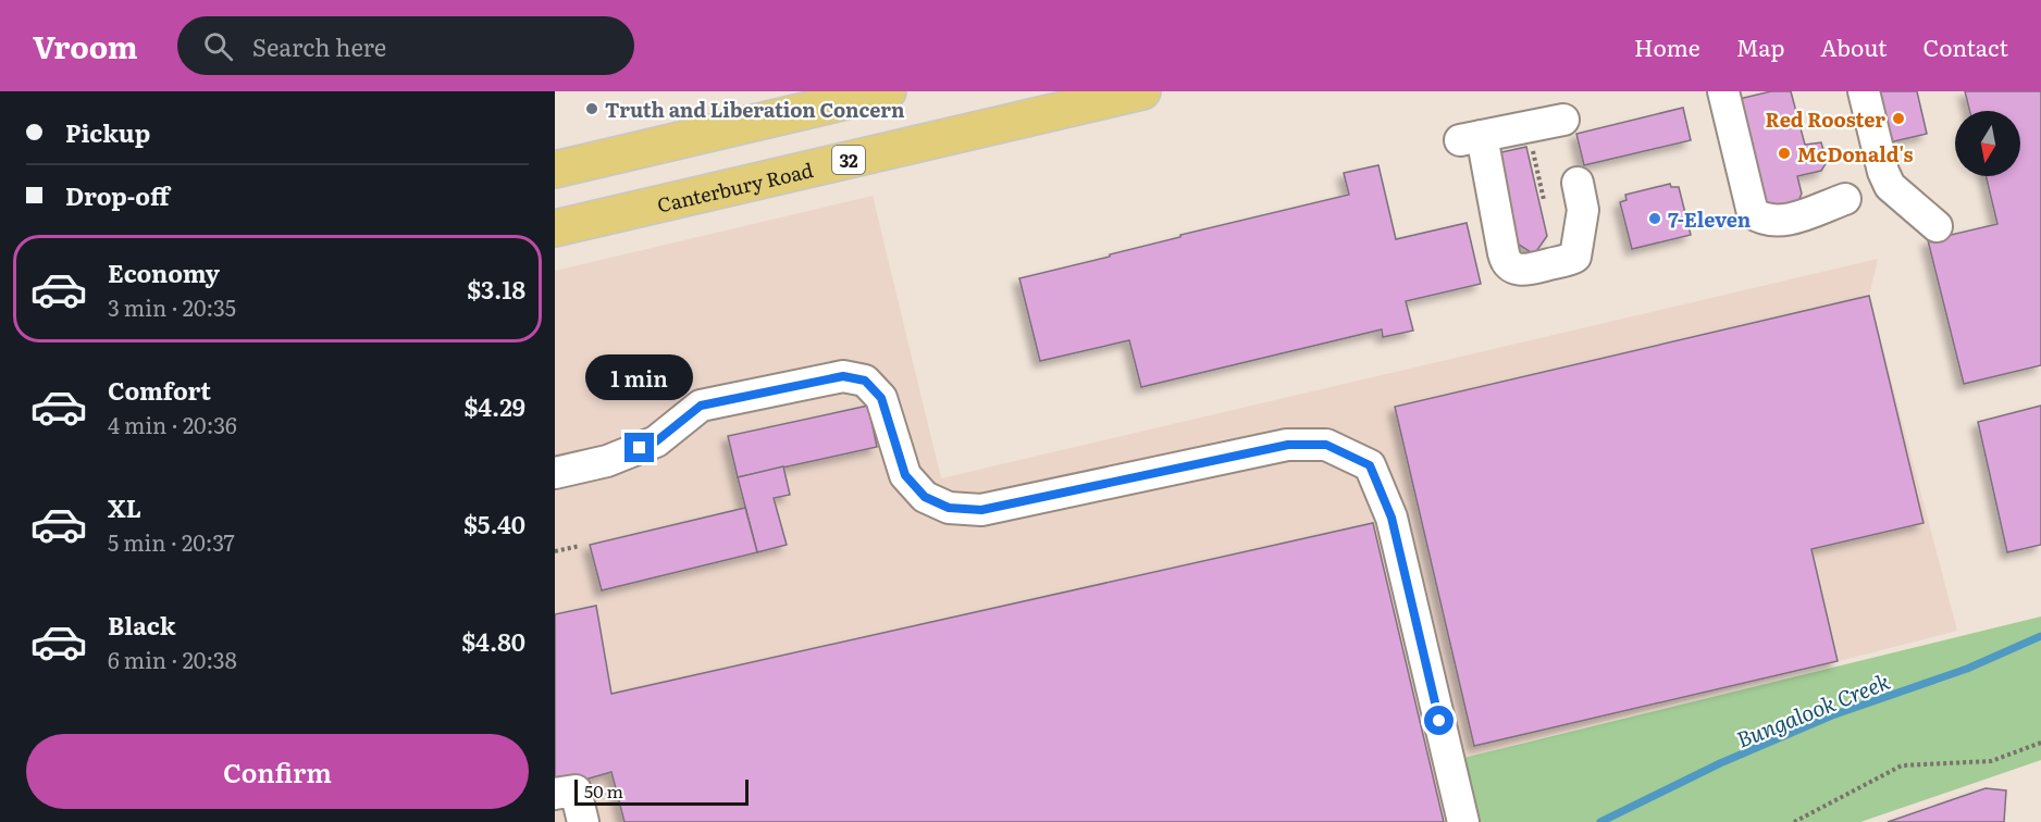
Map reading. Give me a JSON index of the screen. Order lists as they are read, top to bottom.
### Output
{
  "streets": {
    "main road": ["32", "Canterbury Road"]
  },
  "water": ["Bungalook Creek"],
  "places": [
    "Truth and Liberation Concern",
    "Red Rooster",
    "McDonald's",
    "7-Eleven"
  ],
  "scale_bar": "50 m",
  "north": "bottom",
  "page": {
    "header": "Vroom",
    "search": "Search here",
    "nav": [
      "Home",
      "Map",
      "About",
      "Contact"
    ],
    "banner": ["Pickup", "Drop-off"],
    "list": [
      {
        "name": "Economy",
        "note": "3 min · 20:35",
        "value": "$3.18"
      },
      {
        "name": "Comfort",
        "note": "4 min · 20:36",
        "value": "$4.29"
      },
      {
        "name": "XL",
        "note": "5 min · 20:37",
        "value": "$5.40"
      },
      {
        "name": "Black",
        "note": "6 min · 20:38",
        "value": "$4.80"
      }
    ],
    "bubble": "1 min",
    "buttons": "Confirm",
    "scale": "50 m"
  }
}
